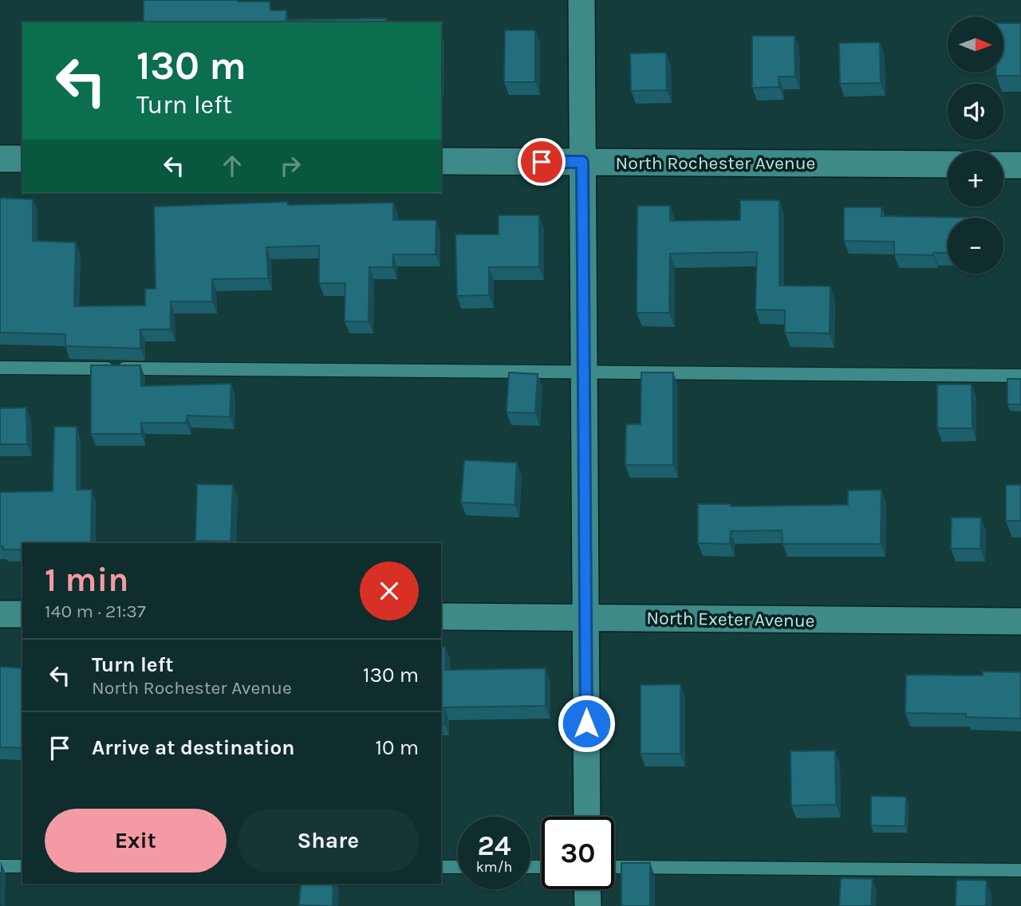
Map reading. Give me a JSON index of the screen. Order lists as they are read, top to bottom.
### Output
{
  "streets": {
    "street": ["North Rochester Avenue", "North Exeter Avenue"]
  },
  "north": "right",
  "page": {
    "map_buttons": ["+", "−"],
    "turn": ["130 m", "Turn left"],
    "heading": ["1 min", "140 m · 21:37"],
    "list": [
      {
        "name": "Turn left",
        "note": "North Rochester Avenue",
        "value": "130 m"
      },
      {
        "name": "Arrive at destination",
        "value": "10 m"
      }
    ],
    "buttons": ["Exit", "Share"],
    "speed": "24 km/h",
    "limit": "30"
  }
}
